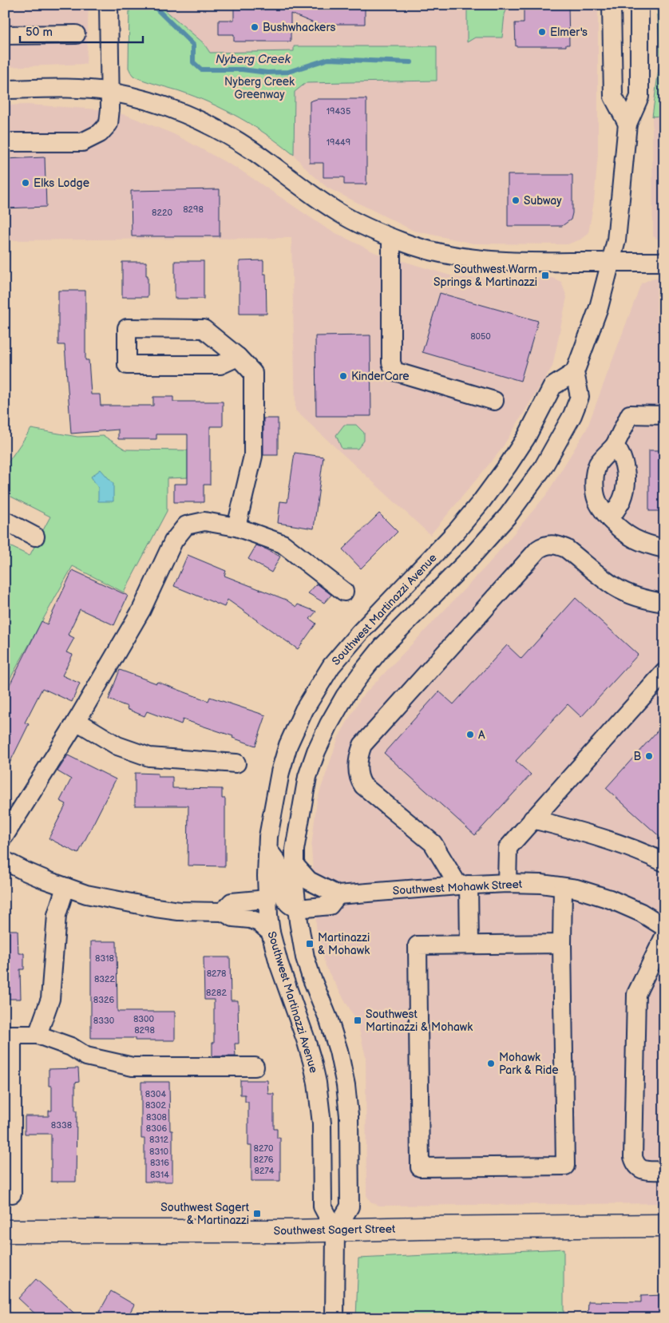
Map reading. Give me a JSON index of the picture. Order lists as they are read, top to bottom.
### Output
{
  "streets": {
    "main road": ["Southwest Sagert Street"],
    "street": ["Southwest Martinazzi Avenue", "Southwest Mohawk Street"]
  },
  "crossings": [
    ["Southwest Martinazzi Avenue", "Southwest Sagert Street"]
  ],
  "water": ["Nyberg Creek"],
  "parks": ["Nyberg Creek Greenway"],
  "places": {
    "other": [
      "Bushwhackers",
      "Elmer's",
      "Elks Lodge",
      "Subway",
      "KinderCare",
      "A",
      "B",
      "Mohawk Park & Ride"
    ],
    "transit": [
      "Southwest Warm Springs & Martinazzi",
      "Martinazzi & Mohawk",
      "Southwest Martinazzi & Mohawk",
      "Southwest Sagert & Martinazzi"
    ]
  },
  "house_numbers": [
    "19435",
    "19449",
    "8298",
    "8220",
    "8050",
    "8318",
    "8278",
    "8322",
    "8282",
    "8326",
    "8300",
    "8330",
    "8298",
    "8304",
    "8302",
    "8308",
    "8338",
    "8306",
    "8312",
    "8270",
    "8310",
    "8276",
    "8316",
    "8274",
    "8314"
  ],
  "scale_bar": "50 m"
}
